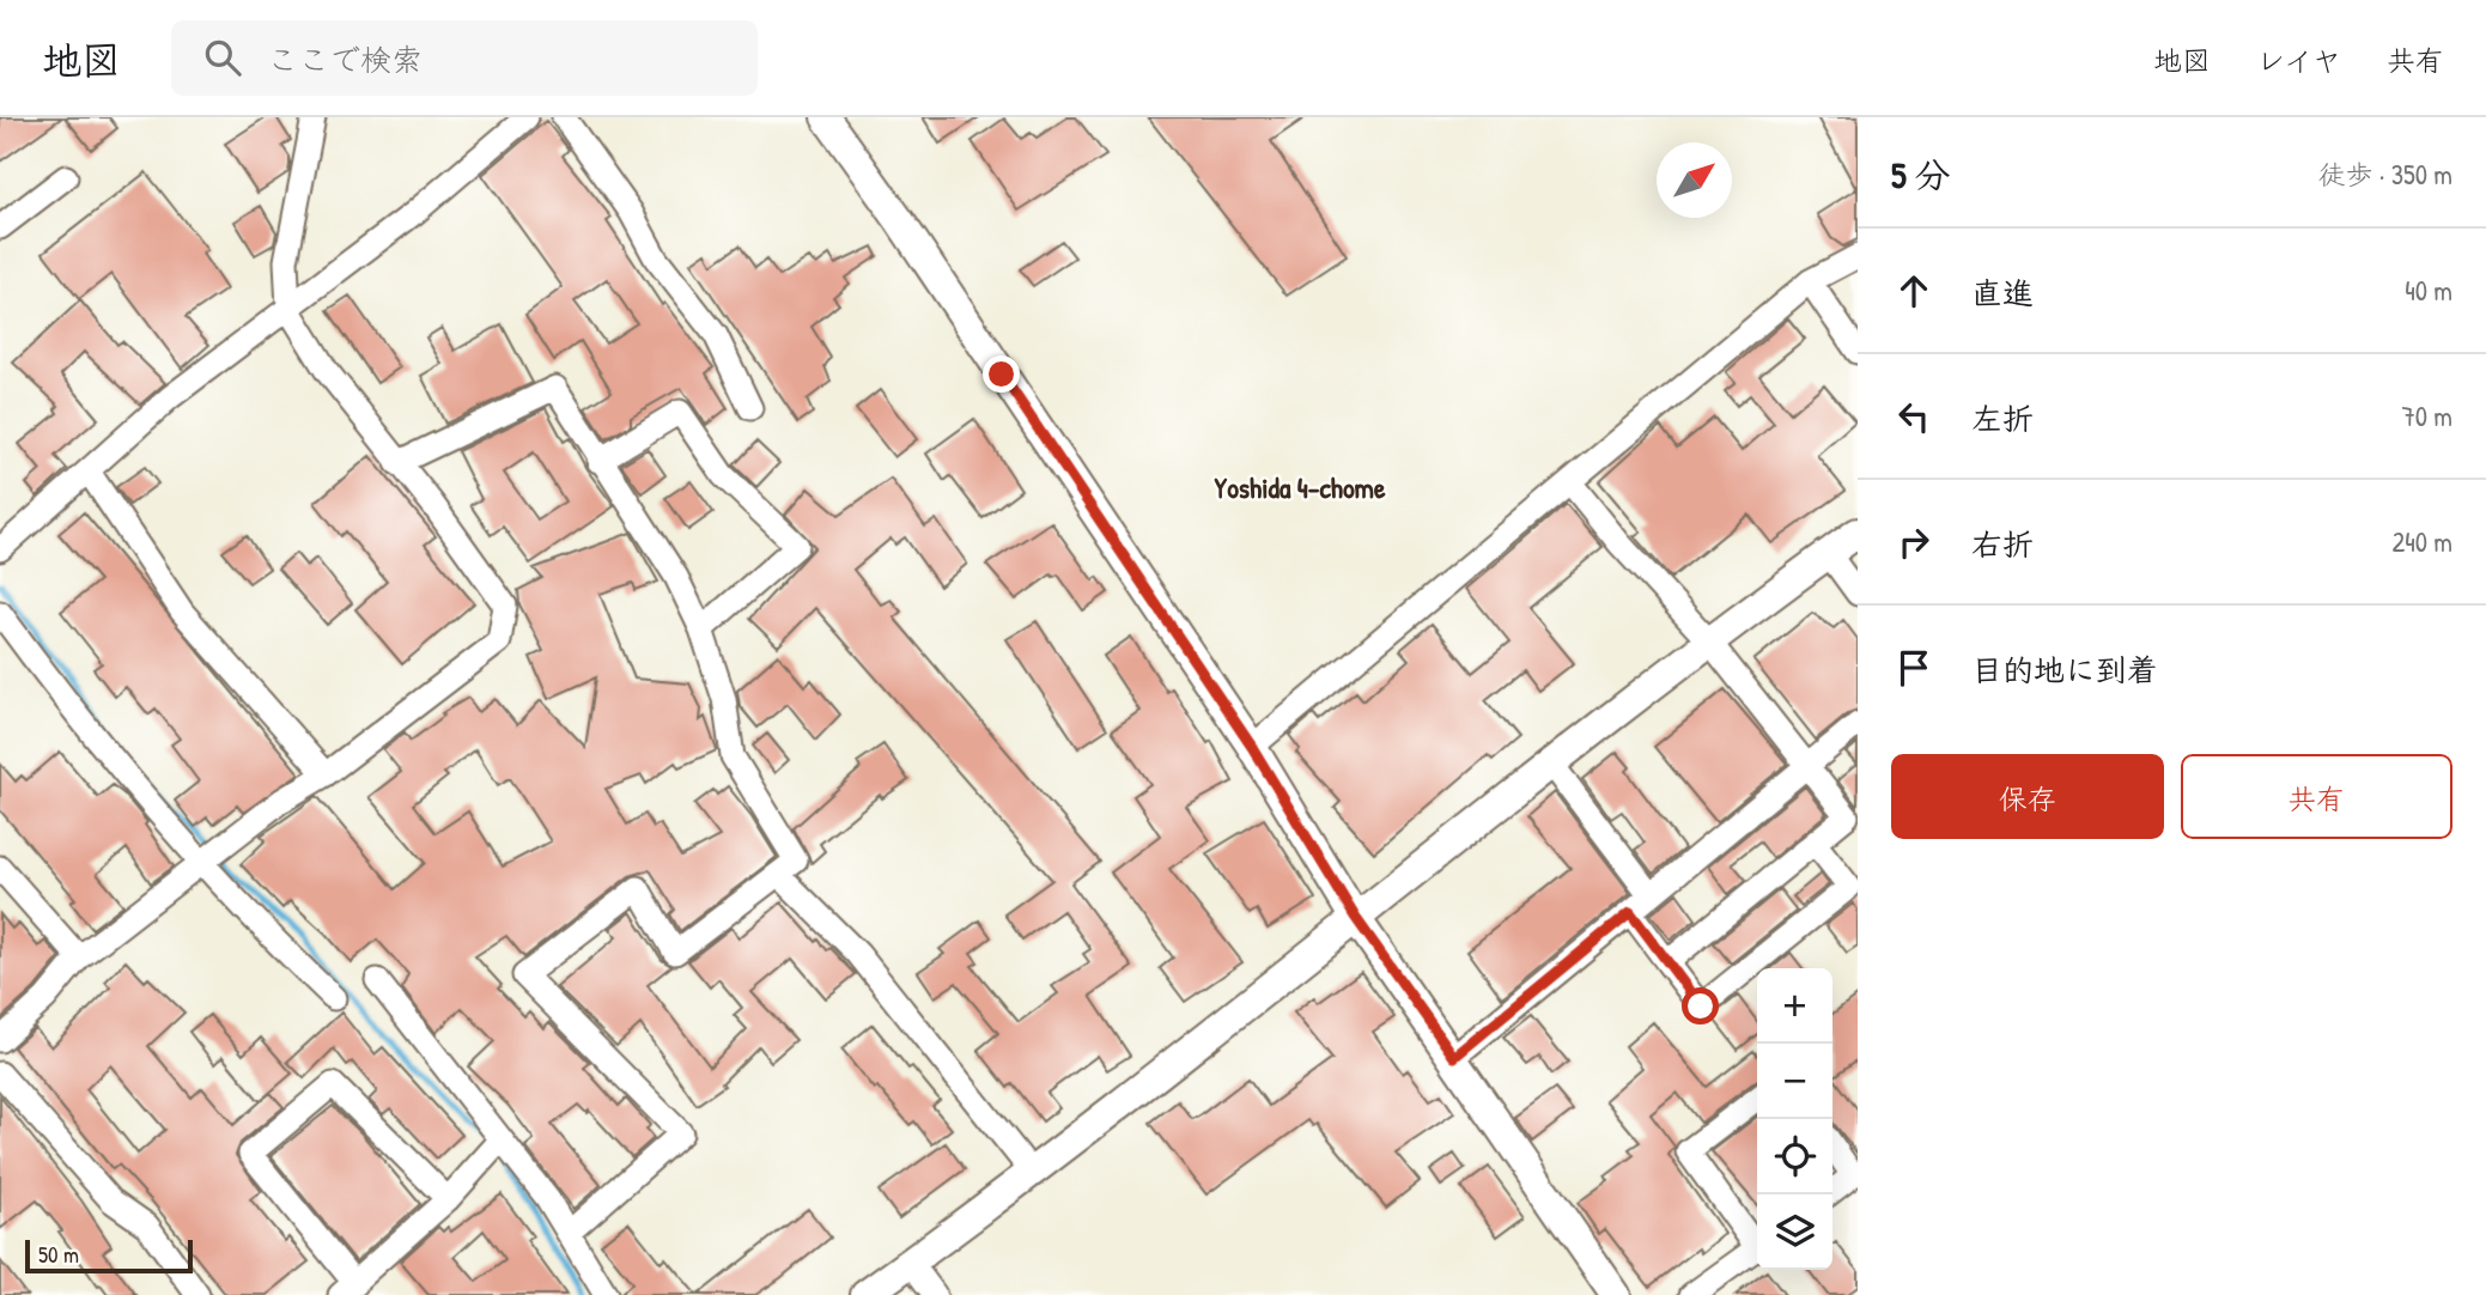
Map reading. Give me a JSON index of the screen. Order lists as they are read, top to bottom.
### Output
{
  "districts": ["Yoshida 4-chome"],
  "scale_bar": "50 m",
  "north": "top right",
  "page": {
    "header": "地図",
    "search": "ここで検索",
    "nav": ["地図", "レイヤ", "共有"],
    "heading": ["5 分", "徒歩 · 350 m"],
    "list": [
      ["直進", "40 m"],
      ["左折", "70 m"],
      ["右折", "240 m"],
      "目的地に到着"
    ],
    "buttons": ["保存", "共有"],
    "map_buttons": ["+", "−"],
    "scale": "50 m"
  }
}
